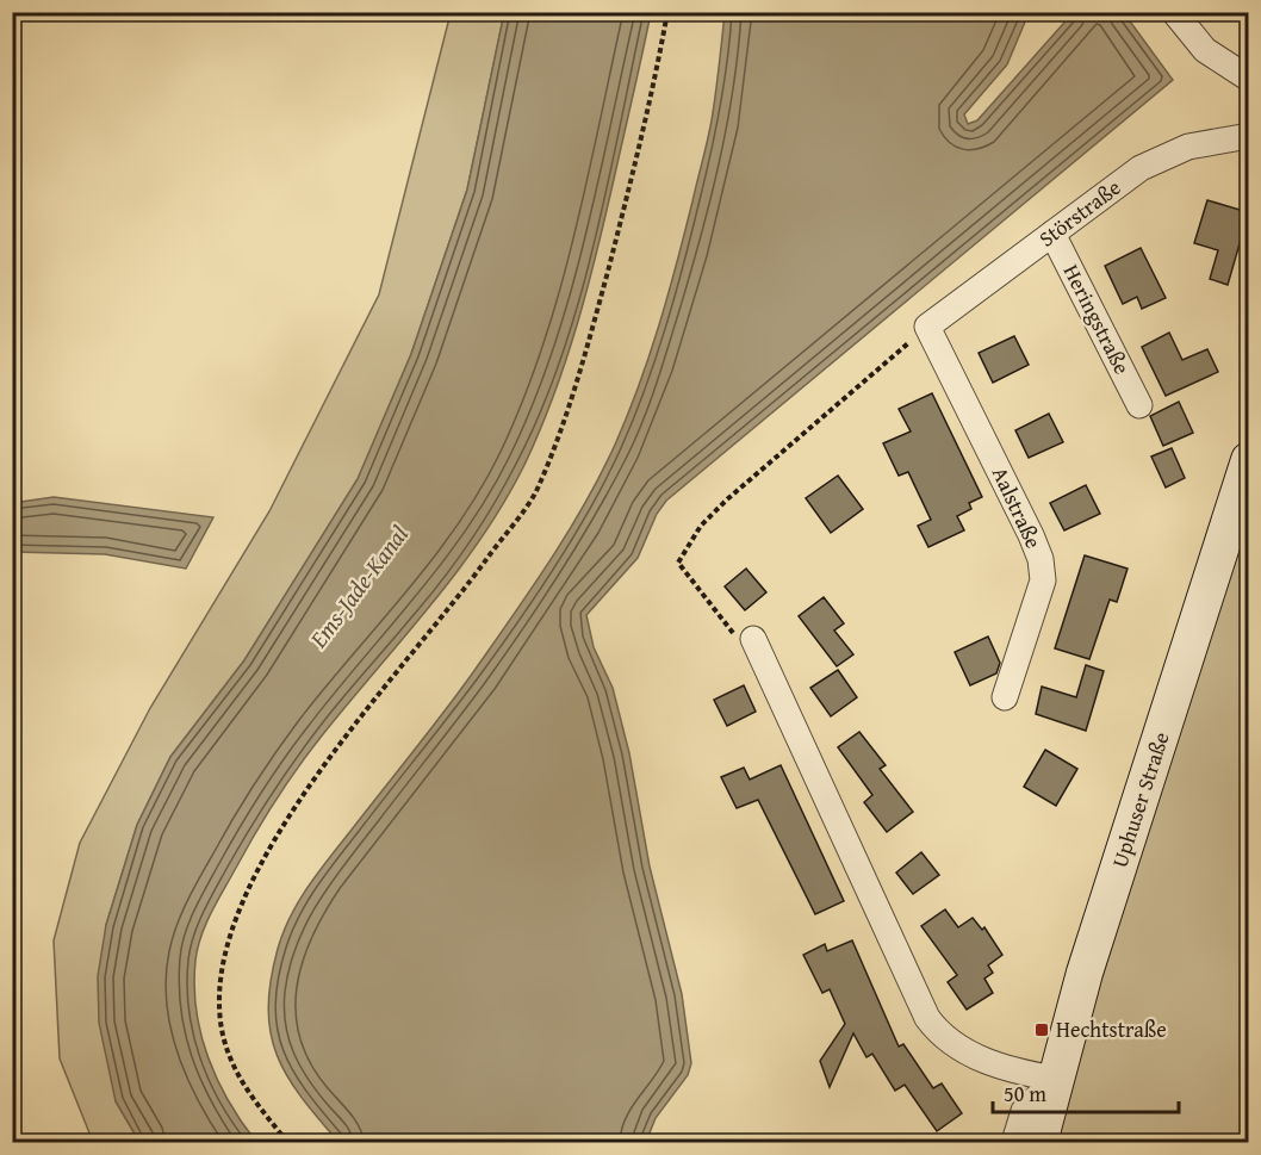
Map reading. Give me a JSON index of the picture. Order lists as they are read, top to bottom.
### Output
{
  "streets": {
    "street": [
      "Störstraße",
      "Heringstraße",
      "Aalstraße",
      "Uphuser Straße"
    ]
  },
  "crossings": [
    ["Störstraße", "Heringstraße"],
    ["Störstraße", "Aalstraße"]
  ],
  "water": ["Ems-Jade-Kanal"],
  "places": {
    "transit": ["Hechtstraße"]
  },
  "scale_bar": "50 m"
}
